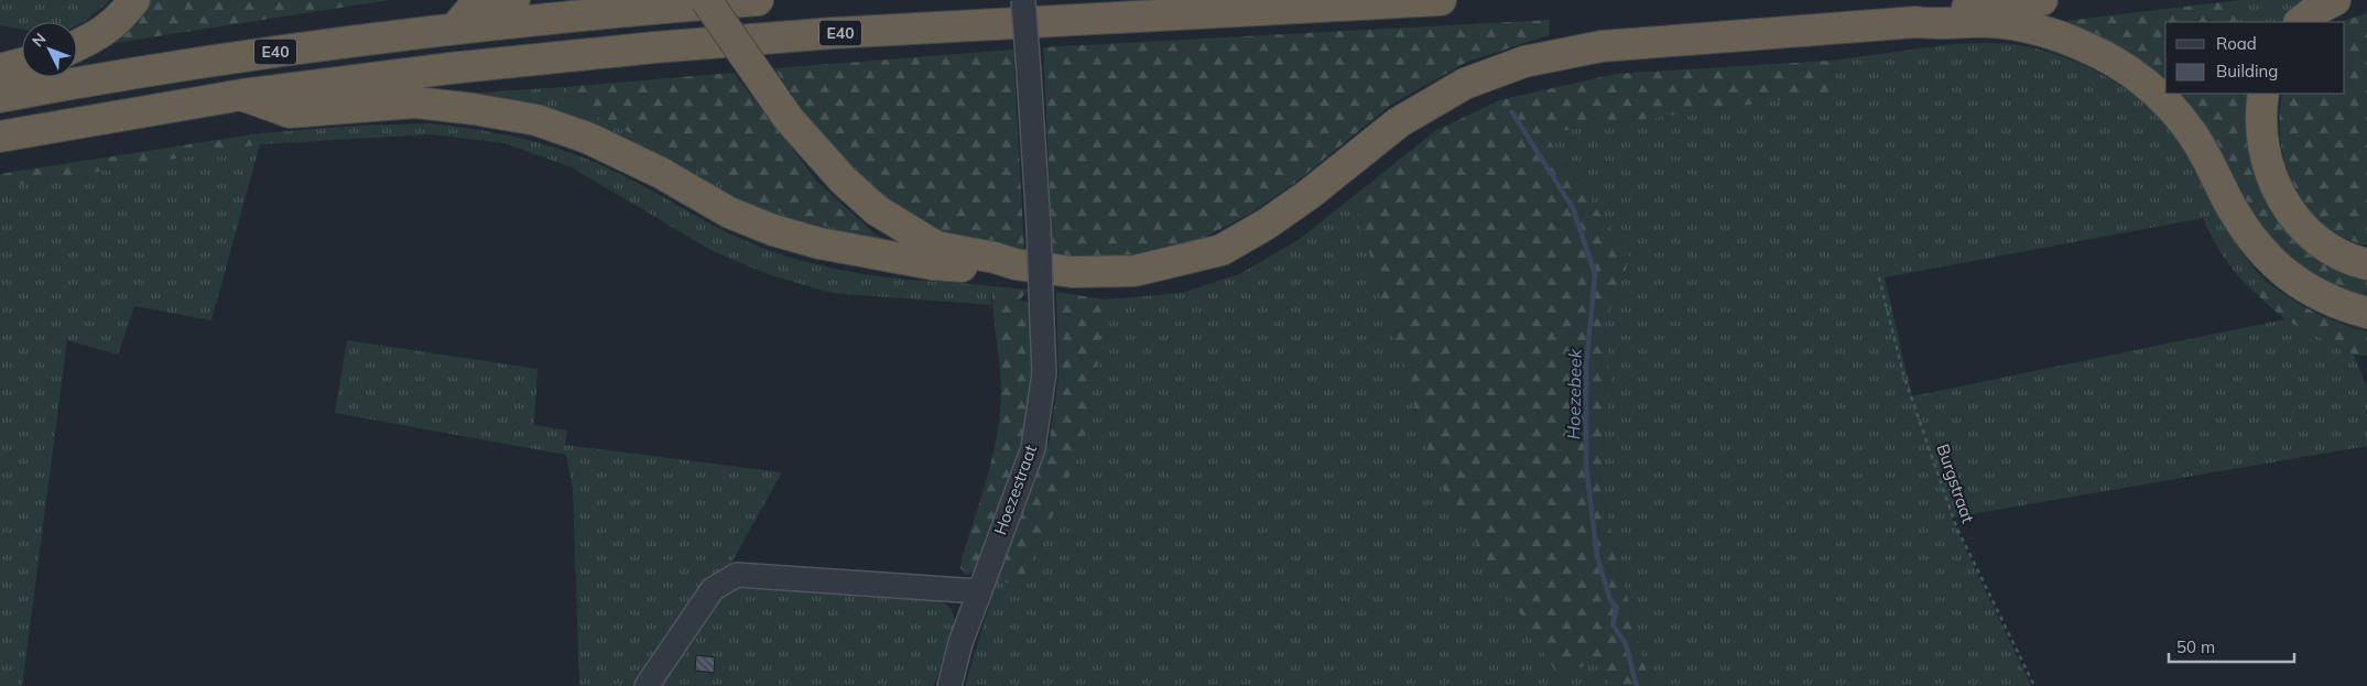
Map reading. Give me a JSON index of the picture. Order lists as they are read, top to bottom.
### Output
{
  "streets": {
    "highway": ["E40"],
    "street": ["Hoezestraat"],
    "path": ["Burgstraat"]
  },
  "water": ["Hoezebeek"],
  "legend": ["Road", "Building"],
  "scale_bar": "50 m",
  "north": "top left"
}
